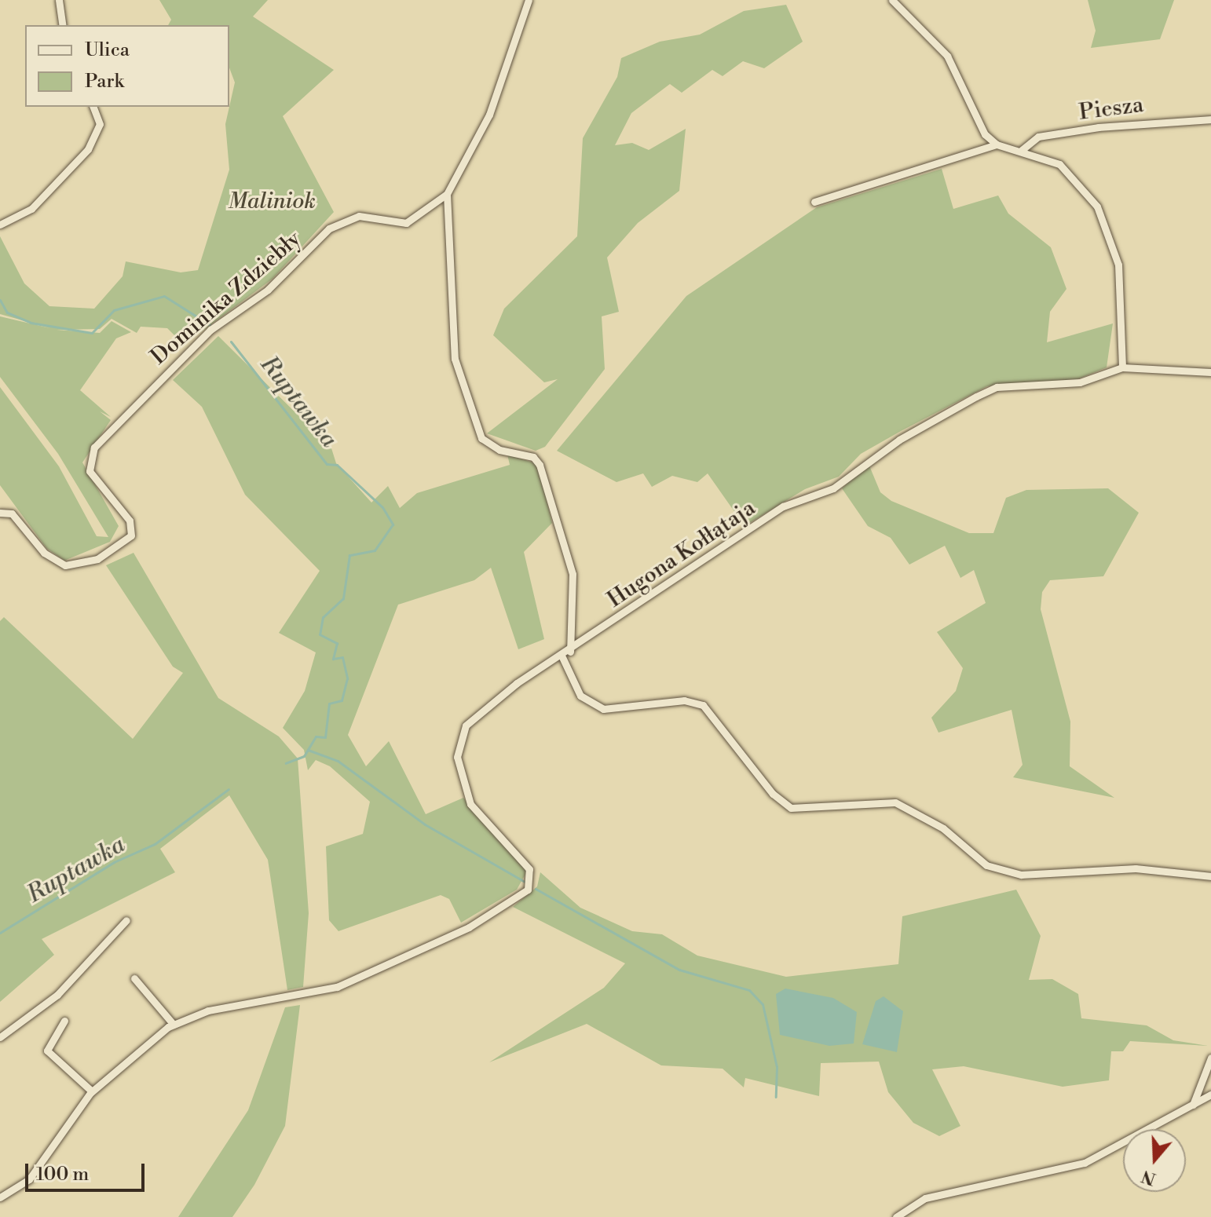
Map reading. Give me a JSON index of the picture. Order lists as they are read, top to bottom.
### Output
{
  "streets": {
    "street": ["Piesza", "Dominika Zdziebły", "Hugona Kołłątaja"]
  },
  "water": ["Ruptawka"],
  "parks": ["Maliniok"],
  "legend": ["Ulica", "Park"],
  "scale_bar": "100 m",
  "north": "bottom"
}
